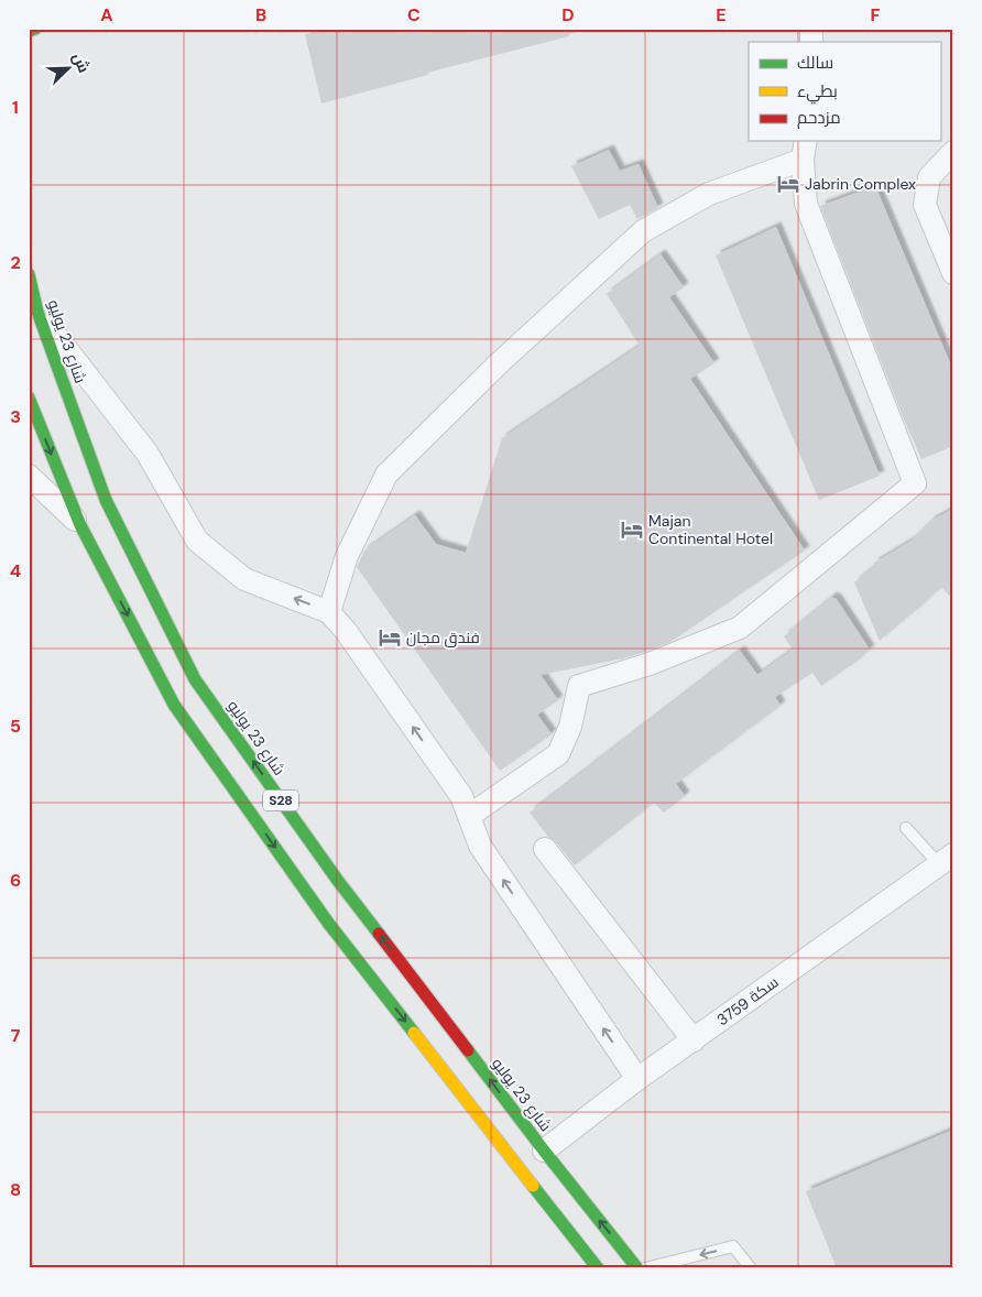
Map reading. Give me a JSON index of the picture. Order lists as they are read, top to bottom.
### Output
{
  "streets": {
    "main road": ["شارع 23 يوليو", "S28"],
    "street": ["سكة 3759"]
  },
  "crossings": [
    ["شارع 23 يوليو", "سكة 3759"]
  ],
  "places": {
    "hotel": ["Jabrin Complex", "Majan Continental Hotel", "فندق مجان"]
  },
  "legend": ["سالك", "بطيء", "مزدحم"],
  "north": "top right",
  "grid": {
    "columns": [
      "A",
      "B",
      "C",
      "D",
      "E",
      "F"
    ],
    "rows": [
      "1",
      "2",
      "3",
      "4",
      "5",
      "6",
      "7",
      "8"
    ]
  }
}
